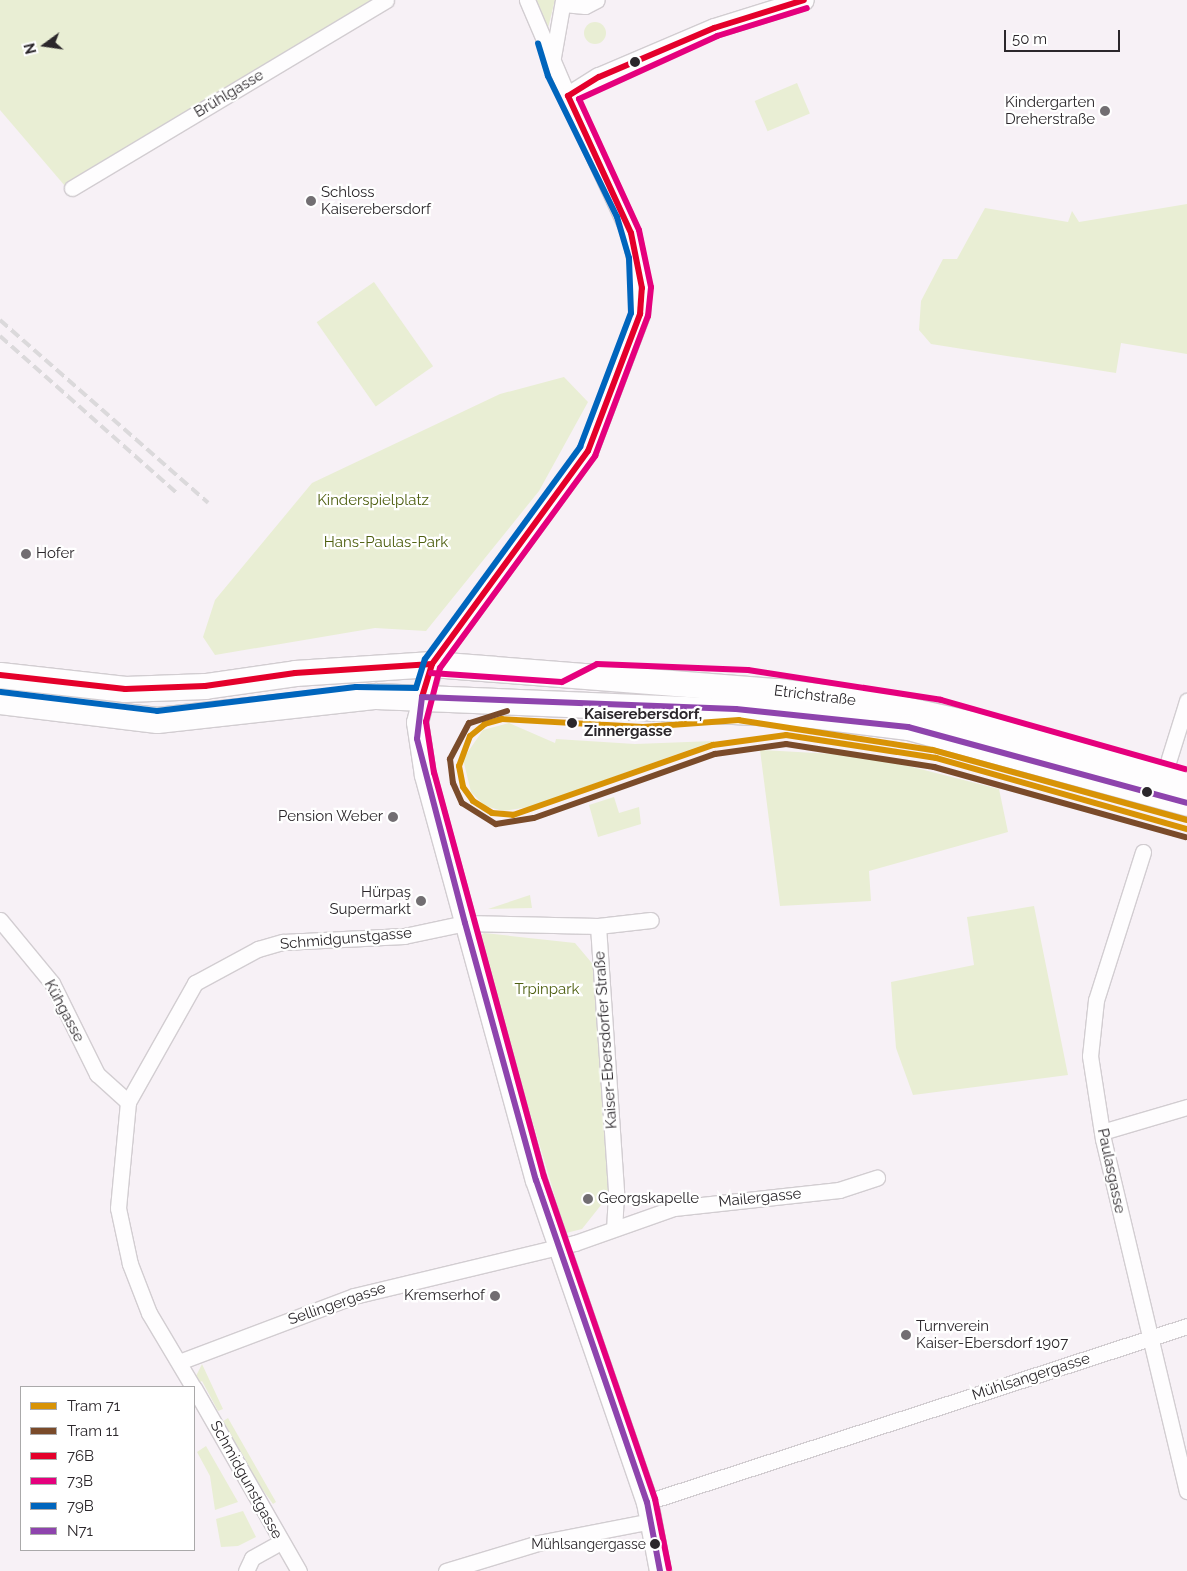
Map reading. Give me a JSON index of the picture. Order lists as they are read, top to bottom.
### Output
{
  "streets": {
    "main road": ["Etrichstraße"],
    "street": [
      "Brühlgasse",
      "Schmidgunstgasse",
      "Kühgasse",
      "Kaiser-Ebersdorfer Straße",
      "Paulasgasse",
      "Mailergasse",
      "Sellingergasse",
      "Mühlsangergasse"
    ]
  },
  "crossings": [
    ["Schmidgunstgasse", "Kühgasse"],
    ["Schmidgunstgasse", "Sellingergasse"],
    ["Kaiser-Ebersdorfer Straße", "Mailergasse"],
    ["Paulasgasse", "Mühlsangergasse"]
  ],
  "parks": ["Kinderspielplatz", "Hans-Paulas-Park", "Trpinpark"],
  "places": [
    "Kindergarten Dreherstraße",
    "Schloss Kaiserebersdorf",
    "Hofer",
    "Kaiserebersdorf, Zinnergasse",
    "Pension Weber",
    "Hürpaş Supermarkt",
    "Georgskapelle",
    "Kremserhof",
    "Turnverein Kaiser-Ebersdorf 1907",
    "Mühlsangergasse"
  ],
  "lines": [
    "transit line 76B",
    "transit line 73B",
    "transit line 79B",
    "transit line N71",
    "tram line 11",
    "tram line 71"
  ],
  "legend": [
    "Tram 71",
    "Tram 11",
    "76B",
    "73B",
    "79B",
    "N71"
  ],
  "scale_bar": "50 m",
  "north": "left"
}
